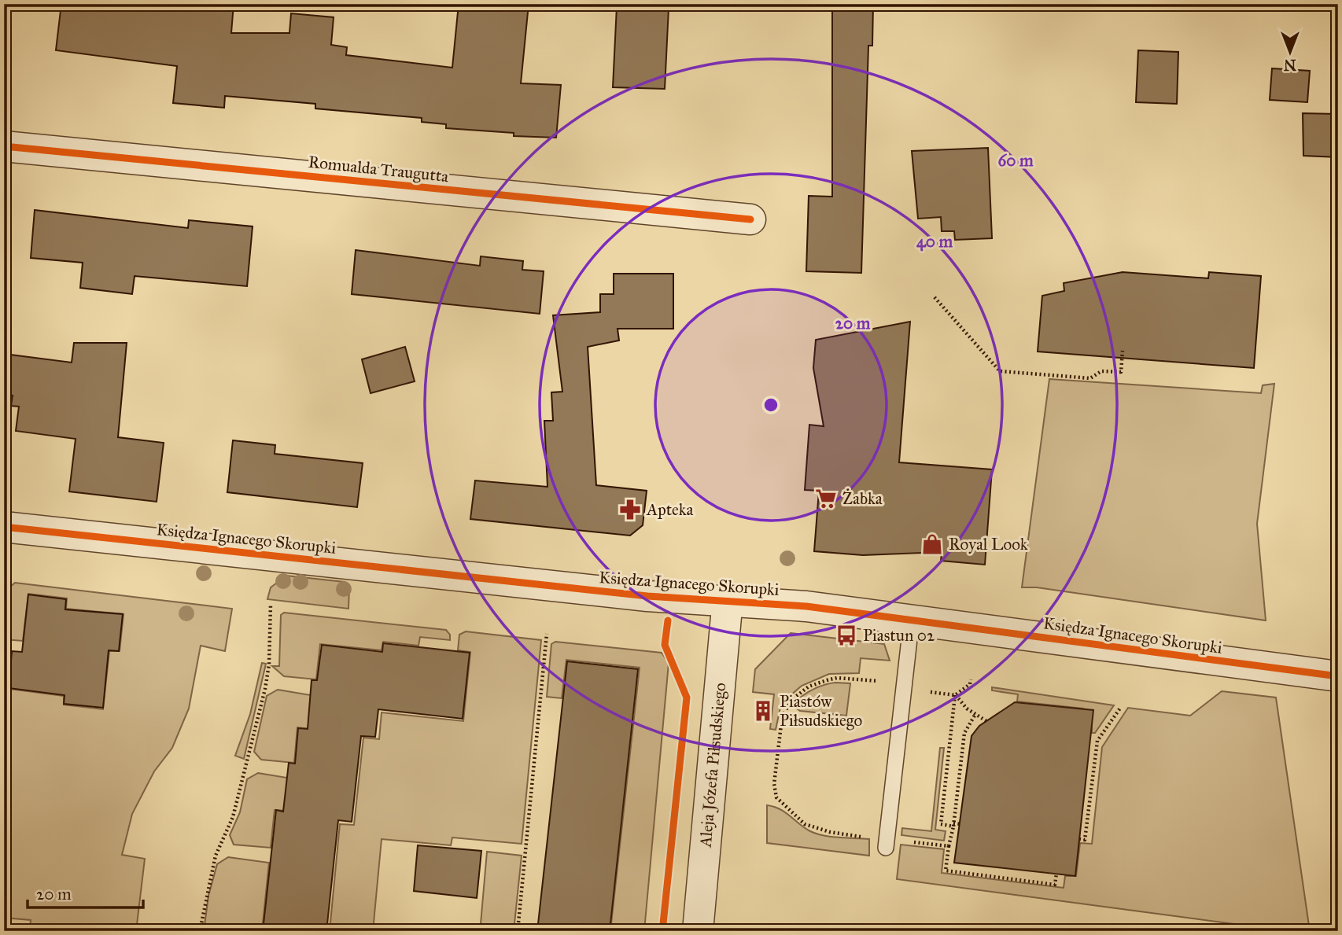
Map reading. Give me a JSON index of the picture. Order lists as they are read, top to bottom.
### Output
{
  "streets": {
    "street": ["Romualda Traugutta", "Księdza Ignacego Skorupki", "Aleja Józefa Piłsudskiego"]
  },
  "crossings": [
    ["Księdza Ignacego Skorupki", "Aleja Józefa Piłsudskiego"]
  ],
  "places": {
    "supermarket": ["Żabka"],
    "pharmacy": ["Apteka"],
    "shop": ["Royal Look"],
    "bus stop": ["Piastun 02"],
    "building": ["Piastów Piłsudskiego"]
  },
  "scale_bar": "20 m",
  "north": "bottom",
  "rings": ["60 m", "40 m", "20 m"]
}
